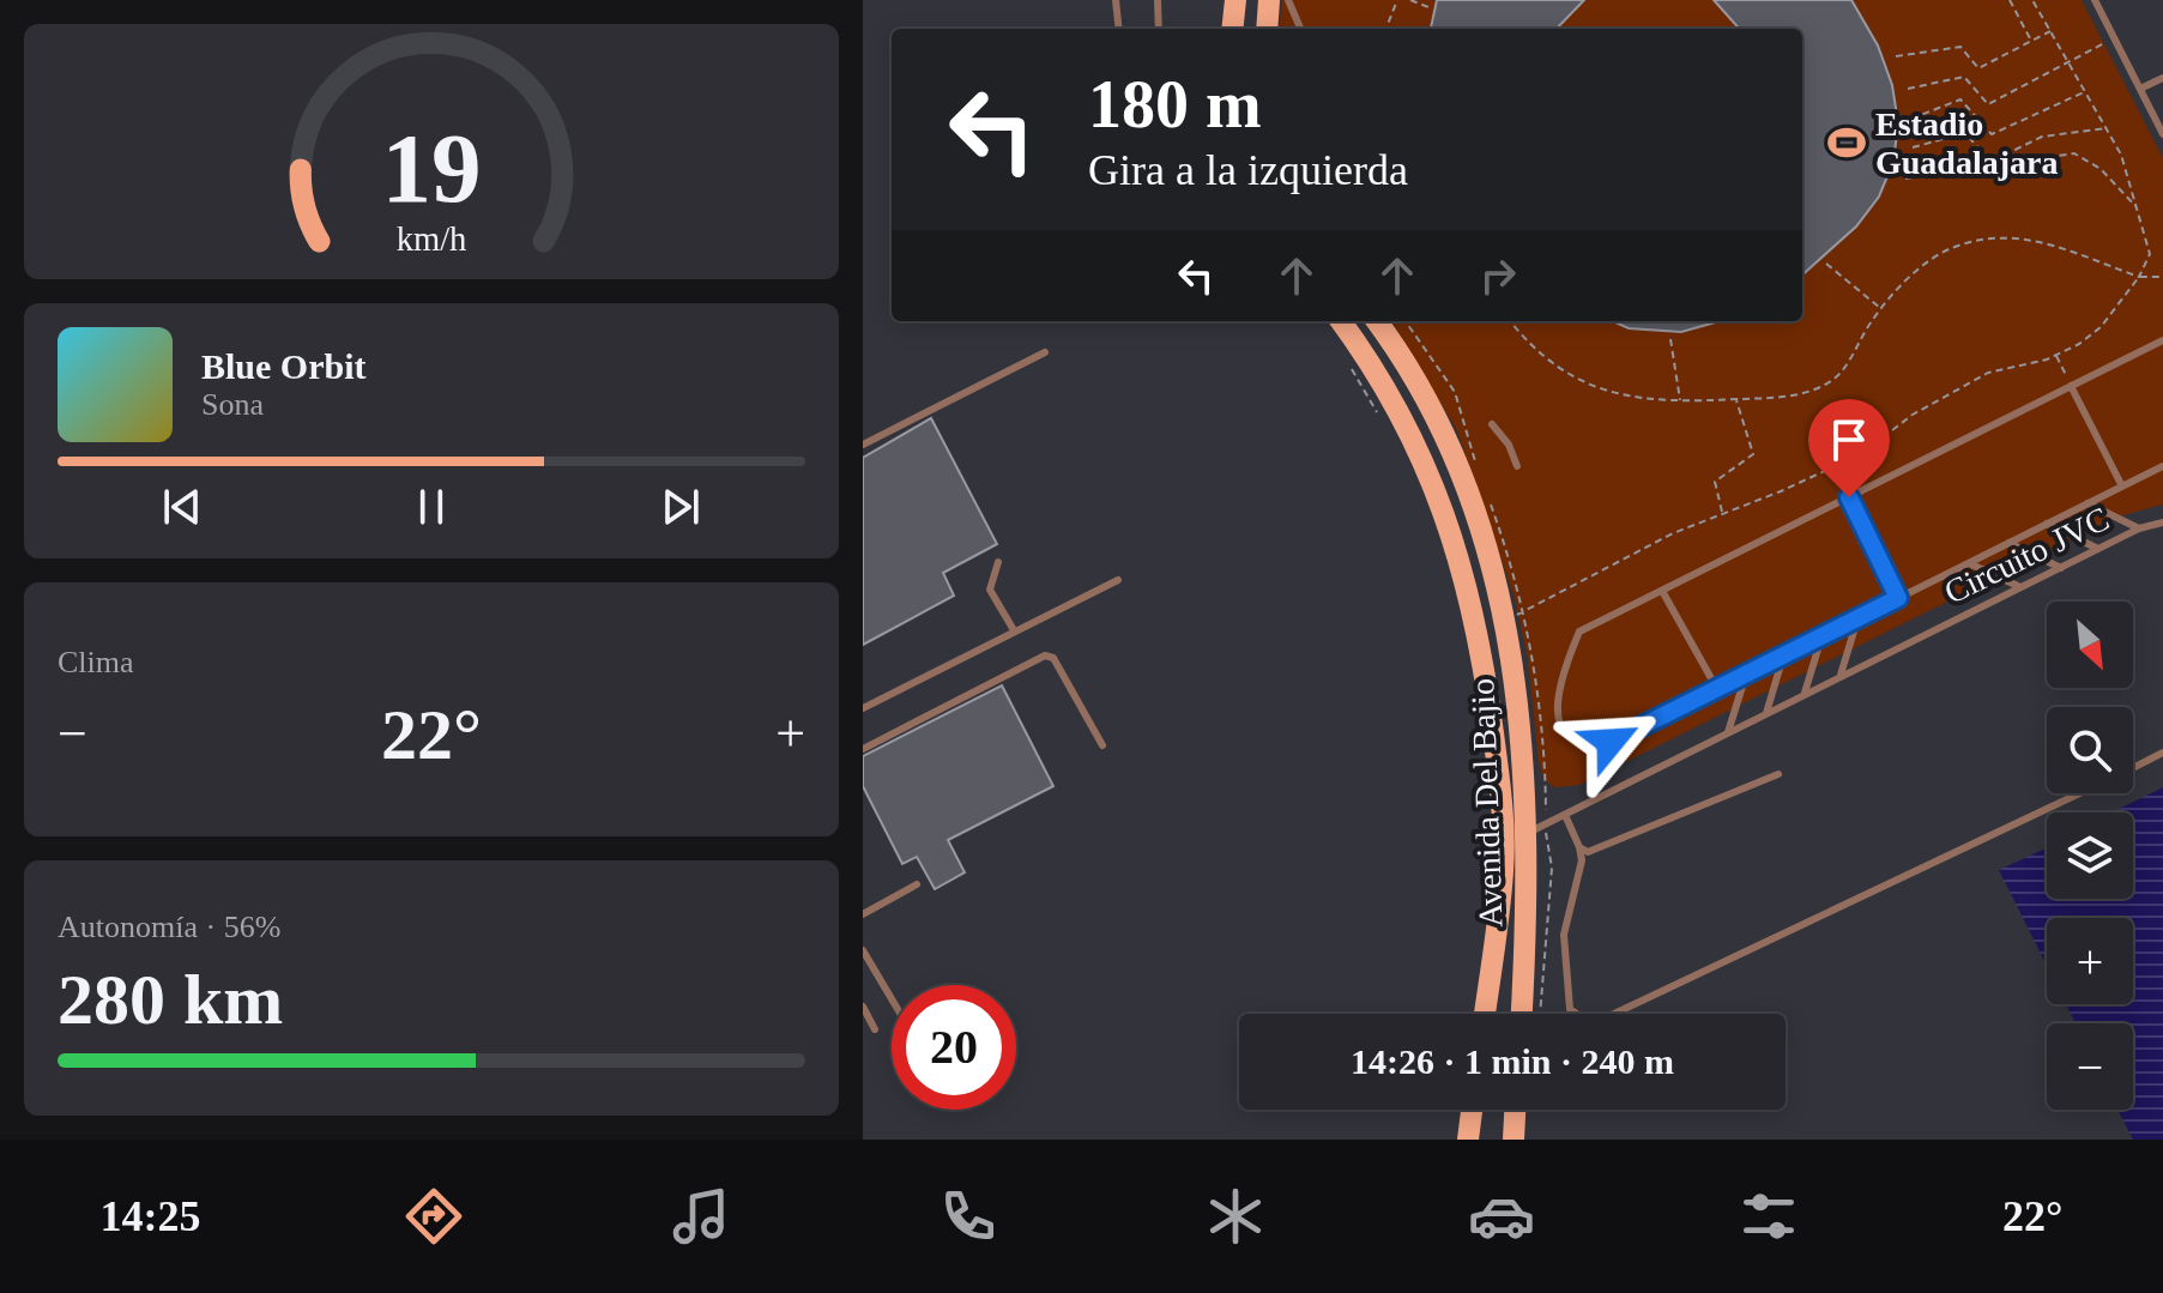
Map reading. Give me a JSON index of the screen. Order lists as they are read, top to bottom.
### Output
{
  "streets": {
    "main road": ["Avenida Del Bajio"],
    "lane": ["Circuito JVC"]
  },
  "crossings": [
    ["Circuito JVC", "Avenida Del Bajio"]
  ],
  "places": {
    "sports": ["Estadio Guadalajara"]
  },
  "north": "bottom right",
  "page": {
    "turn": ["180 m", "Gira a la izquierda"],
    "song": ["Blue Orbit", "Sona"],
    "tile": [
      "Clima",
      ["Autonomía · 56%", "280 km"]
    ],
    "map_buttons": ["+", "−"],
    "heat": ["−", "22°", "+"],
    "limit": "20",
    "trip": "14:26 · 1 min · 240 m",
    "tabs": ["14:25", "22°"],
    "gauge": ["19", "km/h"]
  }
}
